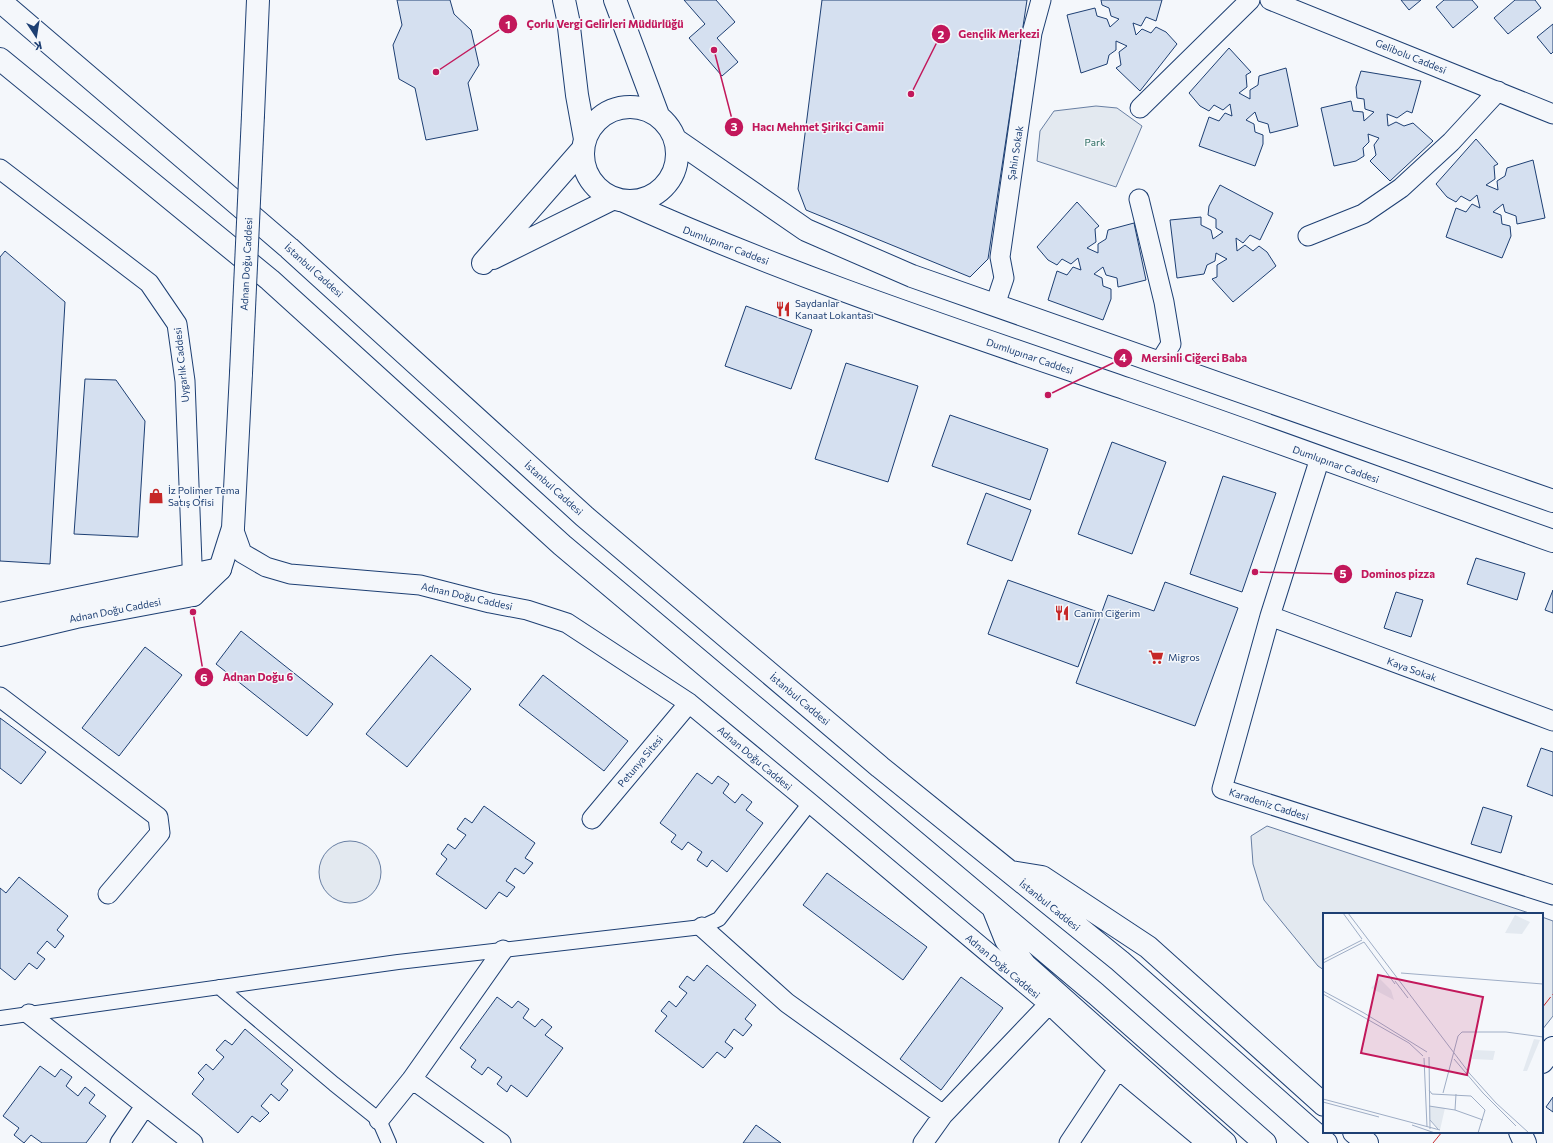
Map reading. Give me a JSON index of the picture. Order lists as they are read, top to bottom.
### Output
{
  "streets": {
    "main road": ["Dumlupınar Caddesi", "Adnan Doğu Caddesi", "İstanbul Caddesi"],
    "street": [
      "Gelibolu Caddesi",
      "Şahin Sokak",
      "Uygarlık Caddesi",
      "Kaya Sokak",
      "Petunya Sitesi",
      "Karadeniz Caddesi"
    ]
  },
  "crossings": [
    ["Dumlupınar Caddesi", "Karadeniz Caddesi"],
    ["Adnan Doğu Caddesi", "Uygarlık Caddesi"],
    ["Adnan Doğu Caddesi", "Petunya Sitesi"],
    ["Kaya Sokak", "Karadeniz Caddesi"]
  ],
  "parks": ["Park"],
  "places": {
    "other": [
      "Hacı Mehmet Şirikçi Camii",
      "Çorlu Vergi Gelirleri Müdürlüğü",
      "Gençlik Merkezi",
      "Mersinli Ciğerci Baba",
      "Dominos pizza",
      "Adnan Doğu 6"
    ],
    "restaurant": ["Saydanlar Kanaat Lokantası", "Canım Ciğerim"],
    "shop": ["İz Polimer Tema Satış Ofisi"],
    "supermarket": ["Migros"]
  },
  "north": "bottom"
}
